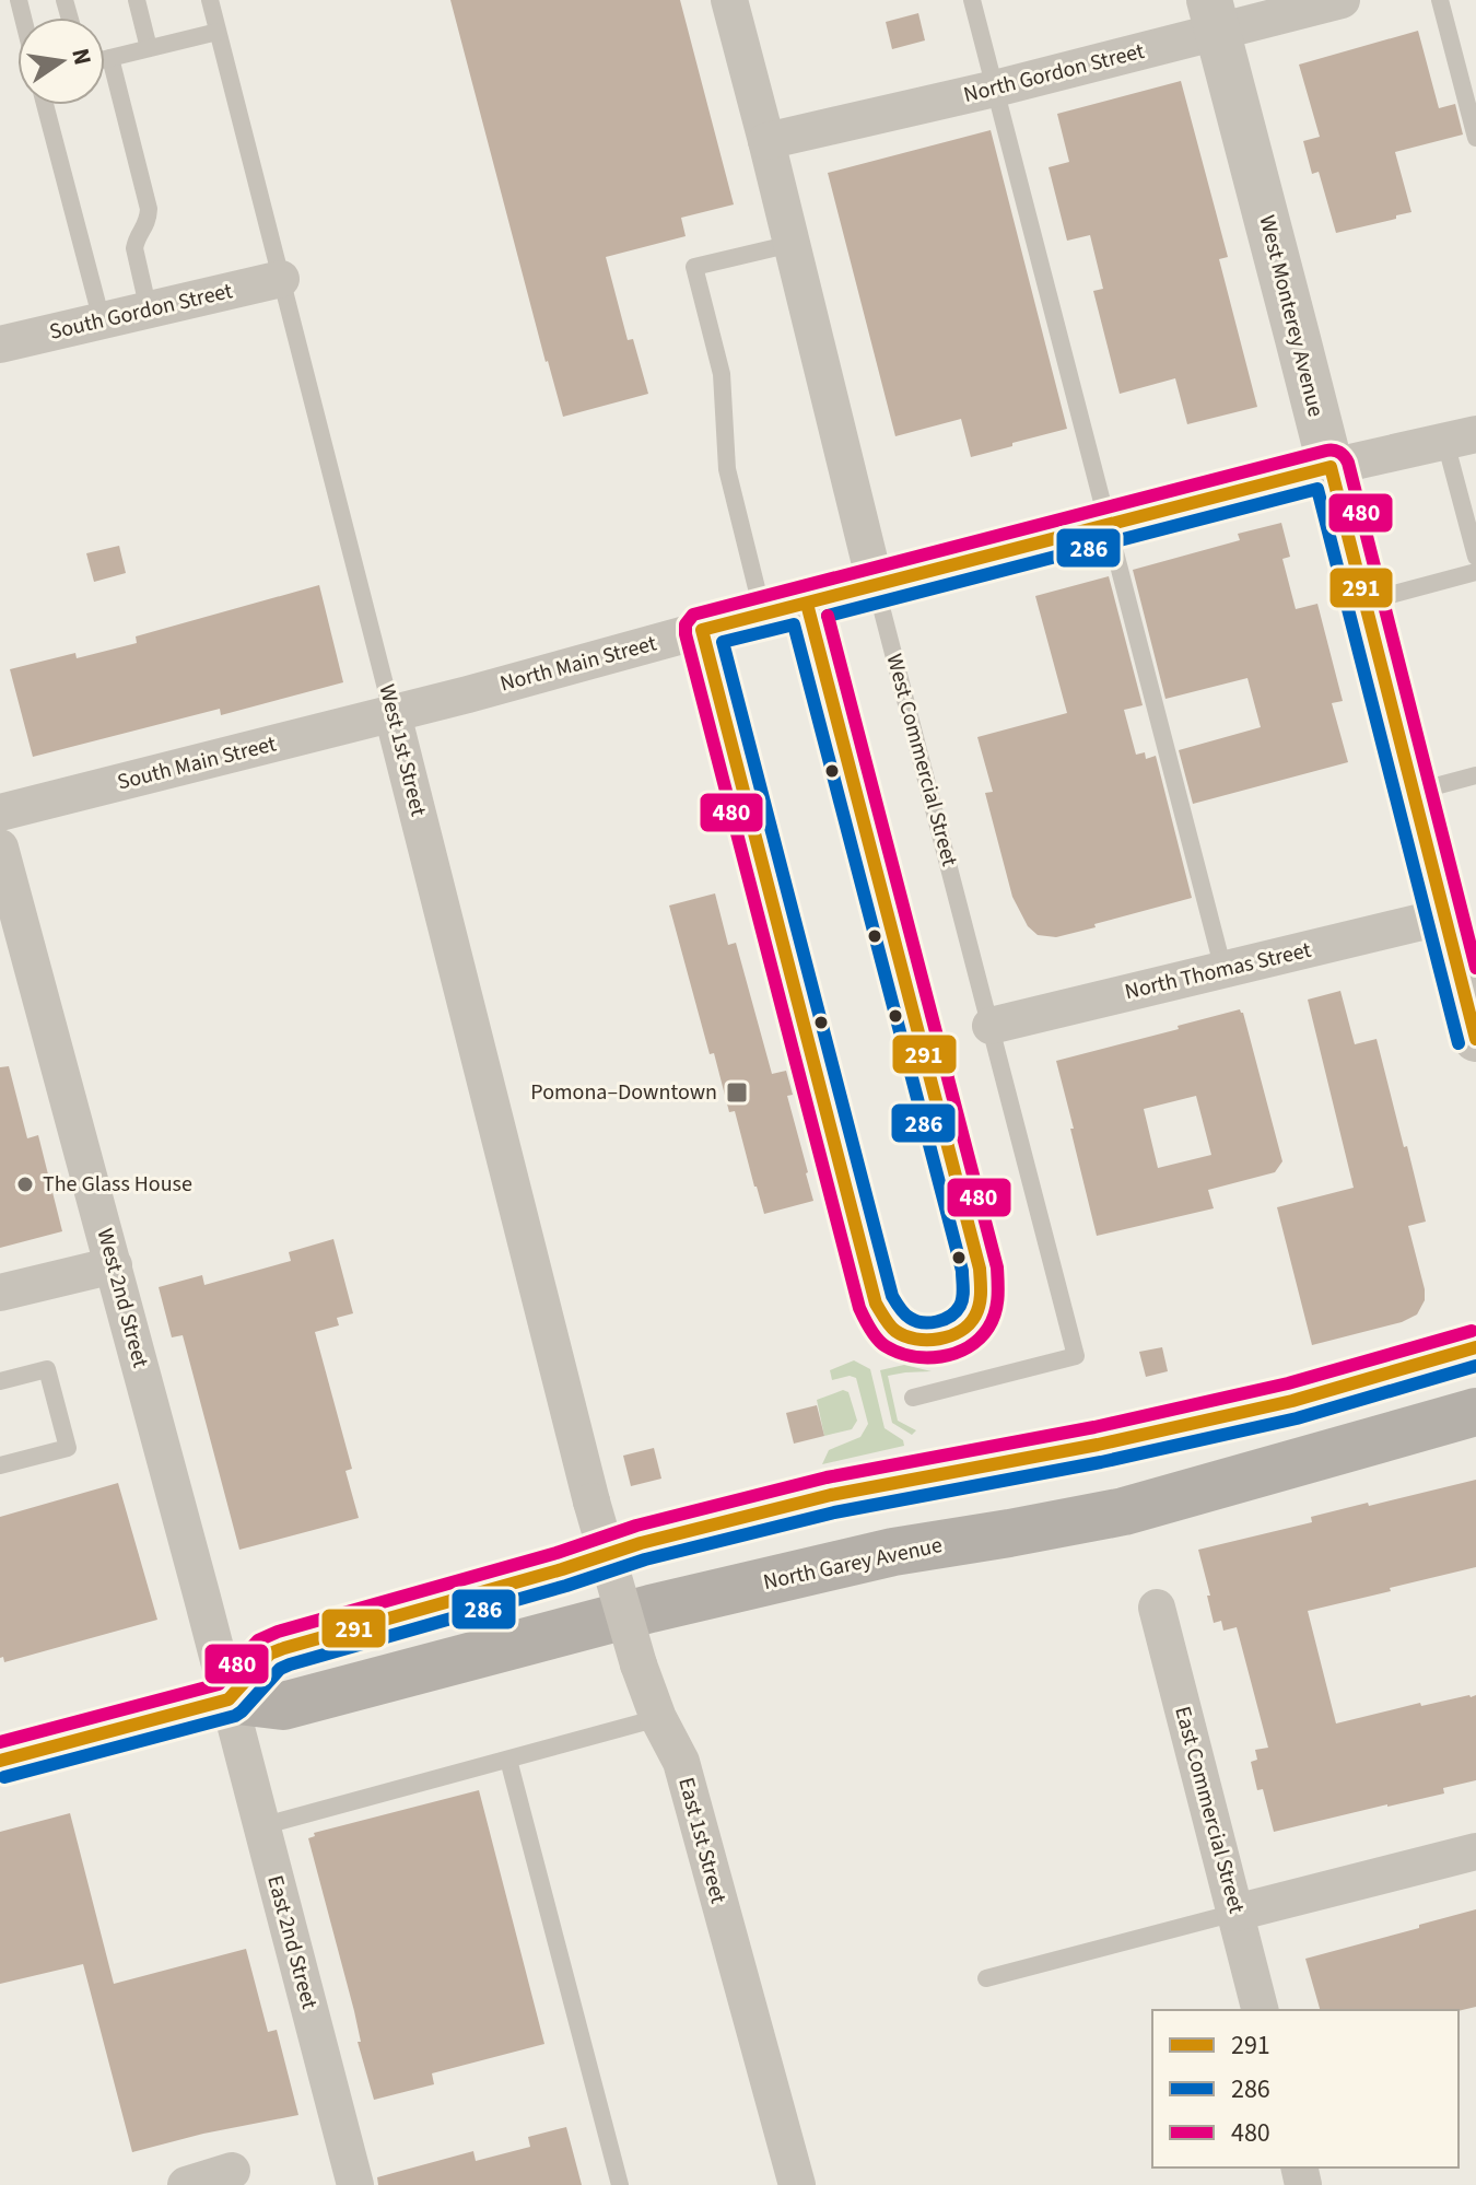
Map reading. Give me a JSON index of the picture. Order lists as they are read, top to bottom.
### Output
{
  "streets": {
    "main road": ["North Garey Avenue"],
    "street": [
      "North Gordon Street",
      "South Gordon Street",
      "West Monterey Avenue",
      "North Main Street",
      "West 1st Street",
      "West Commercial Street",
      "South Main Street",
      "North Thomas Street",
      "West 2nd Street",
      "East Commercial Street",
      "East 1st Street",
      "East 2nd Street"
    ]
  },
  "crossings": [
    ["North Gordon Street", "West Monterey Avenue"],
    ["North Gordon Street", "West Commercial Street"],
    ["South Gordon Street", "West 1st Street"],
    ["West Monterey Avenue", "North Main Street"],
    ["West Monterey Avenue", "North Thomas Street"],
    ["North Main Street", "West 1st Street"],
    ["North Main Street", "West Commercial Street"],
    ["North Main Street", "South Main Street"],
    ["West 1st Street", "South Main Street"],
    ["West 1st Street", "East 1st Street"],
    ["West Commercial Street", "North Thomas Street"],
    ["West 2nd Street", "North Garey Avenue"],
    ["West 2nd Street", "East 2nd Street"],
    ["North Garey Avenue", "East 2nd Street"]
  ],
  "places": {
    "transit": ["Pomona–Downtown"],
    "other": ["The Glass House"]
  },
  "lines": ["transit line 480", "transit line 291", "transit line 286"],
  "legend": ["291", "286", "480"],
  "north": "right"
}
